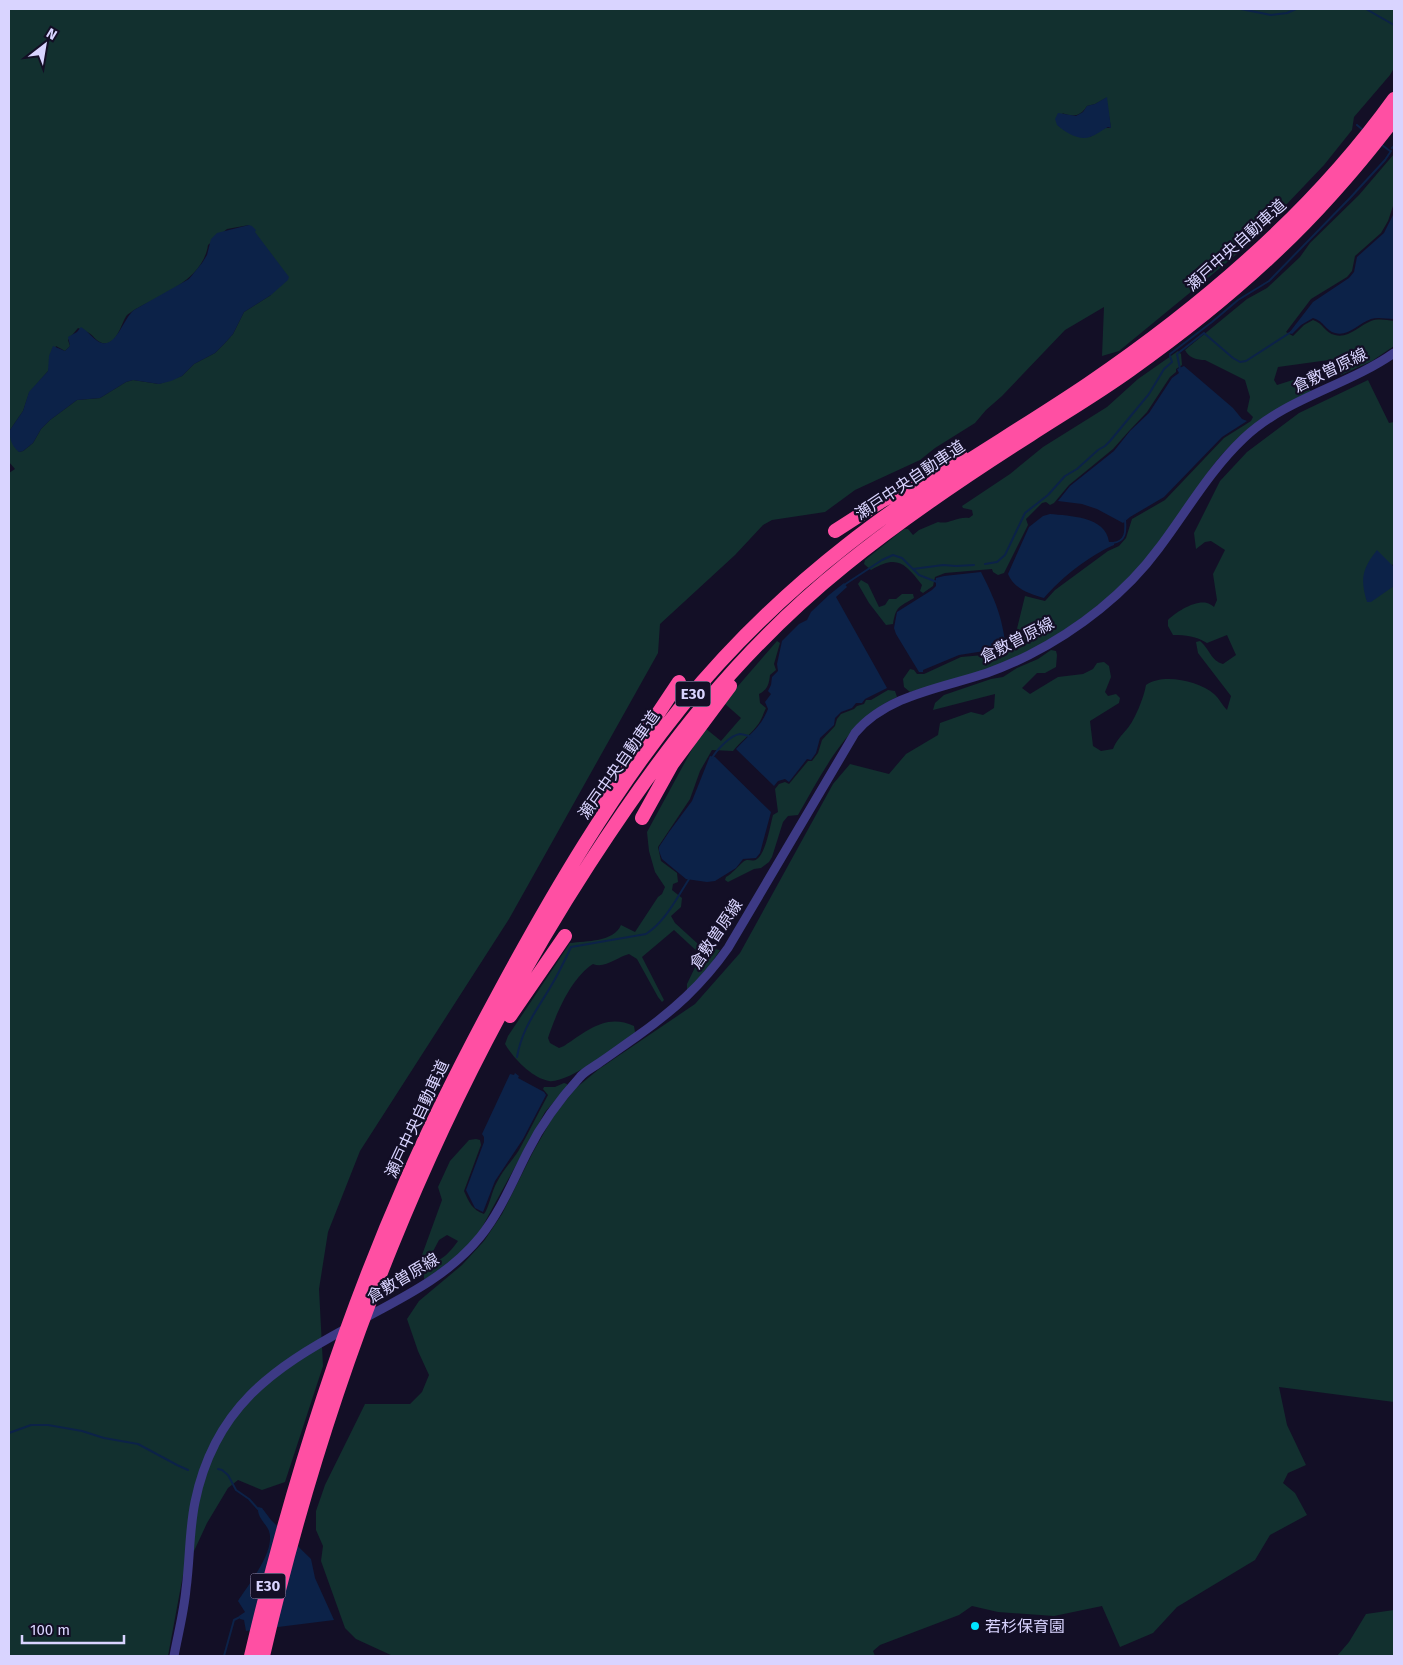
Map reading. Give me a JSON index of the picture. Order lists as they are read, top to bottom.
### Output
{
  "streets": {
    "highway": ["瀬戸中央自動車道", "E30"],
    "street": ["倉敷曽原線"]
  },
  "places": ["若杉保育園"],
  "scale_bar": "100 m",
  "north": "top right"
}
